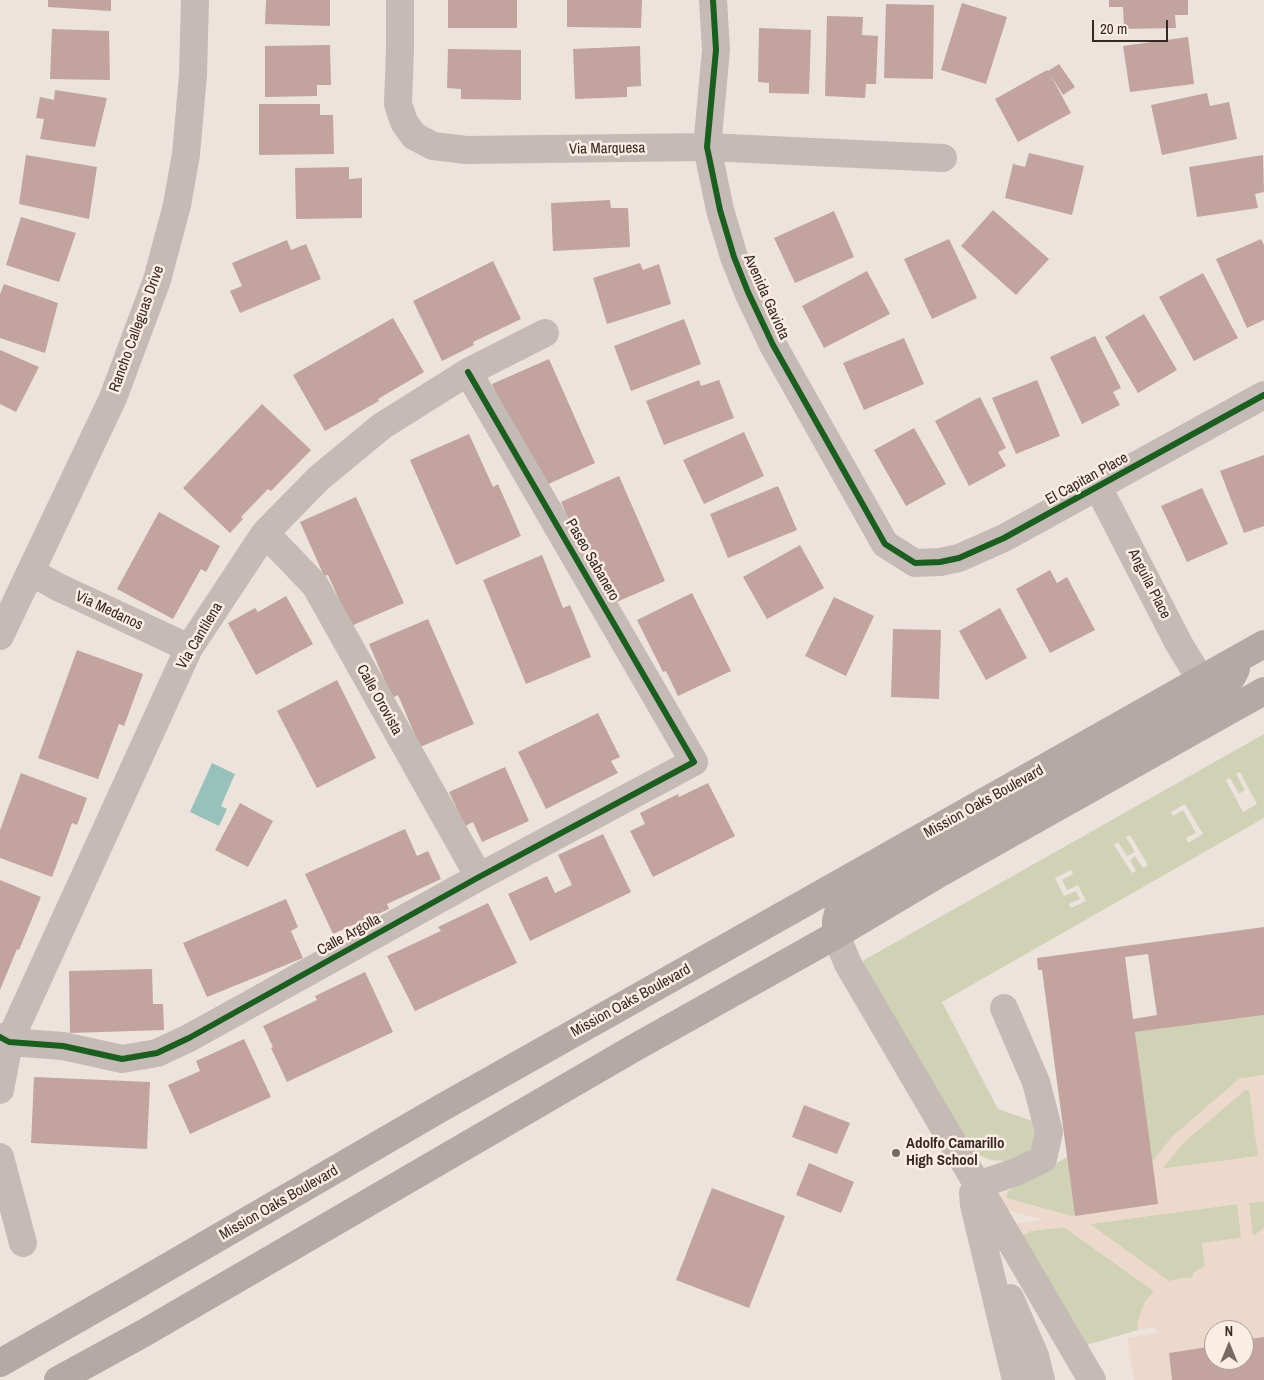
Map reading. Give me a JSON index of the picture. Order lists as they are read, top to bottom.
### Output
{
  "streets": {
    "main road": ["Mission Oaks Boulevard"],
    "street": [
      "Via Marquesa",
      "Avenida Gaviota",
      "Rancho Calleguas Drive",
      "El Capitan Place",
      "Paseo Sabanero",
      "Anguila Place",
      "Via Medanos",
      "Via Cantilena",
      "Calle Orovista",
      "Calle Argolla"
    ]
  },
  "crossings": [
    ["Via Marquesa", "Avenida Gaviota"],
    ["Avenida Gaviota", "El Capitan Place"],
    ["Rancho Calleguas Drive", "Via Medanos"],
    ["El Capitan Place", "Anguila Place"],
    ["Paseo Sabanero", "Via Cantilena"],
    ["Paseo Sabanero", "Calle Argolla"],
    ["Anguila Place", "Mission Oaks Boulevard"],
    ["Via Medanos", "Via Cantilena"],
    ["Via Cantilena", "Calle Orovista"],
    ["Via Cantilena", "Calle Argolla"],
    ["Calle Orovista", "Calle Argolla"]
  ],
  "places": ["Adolfo Camarillo High School"],
  "scale_bar": "20 m",
  "north": "top"
}
